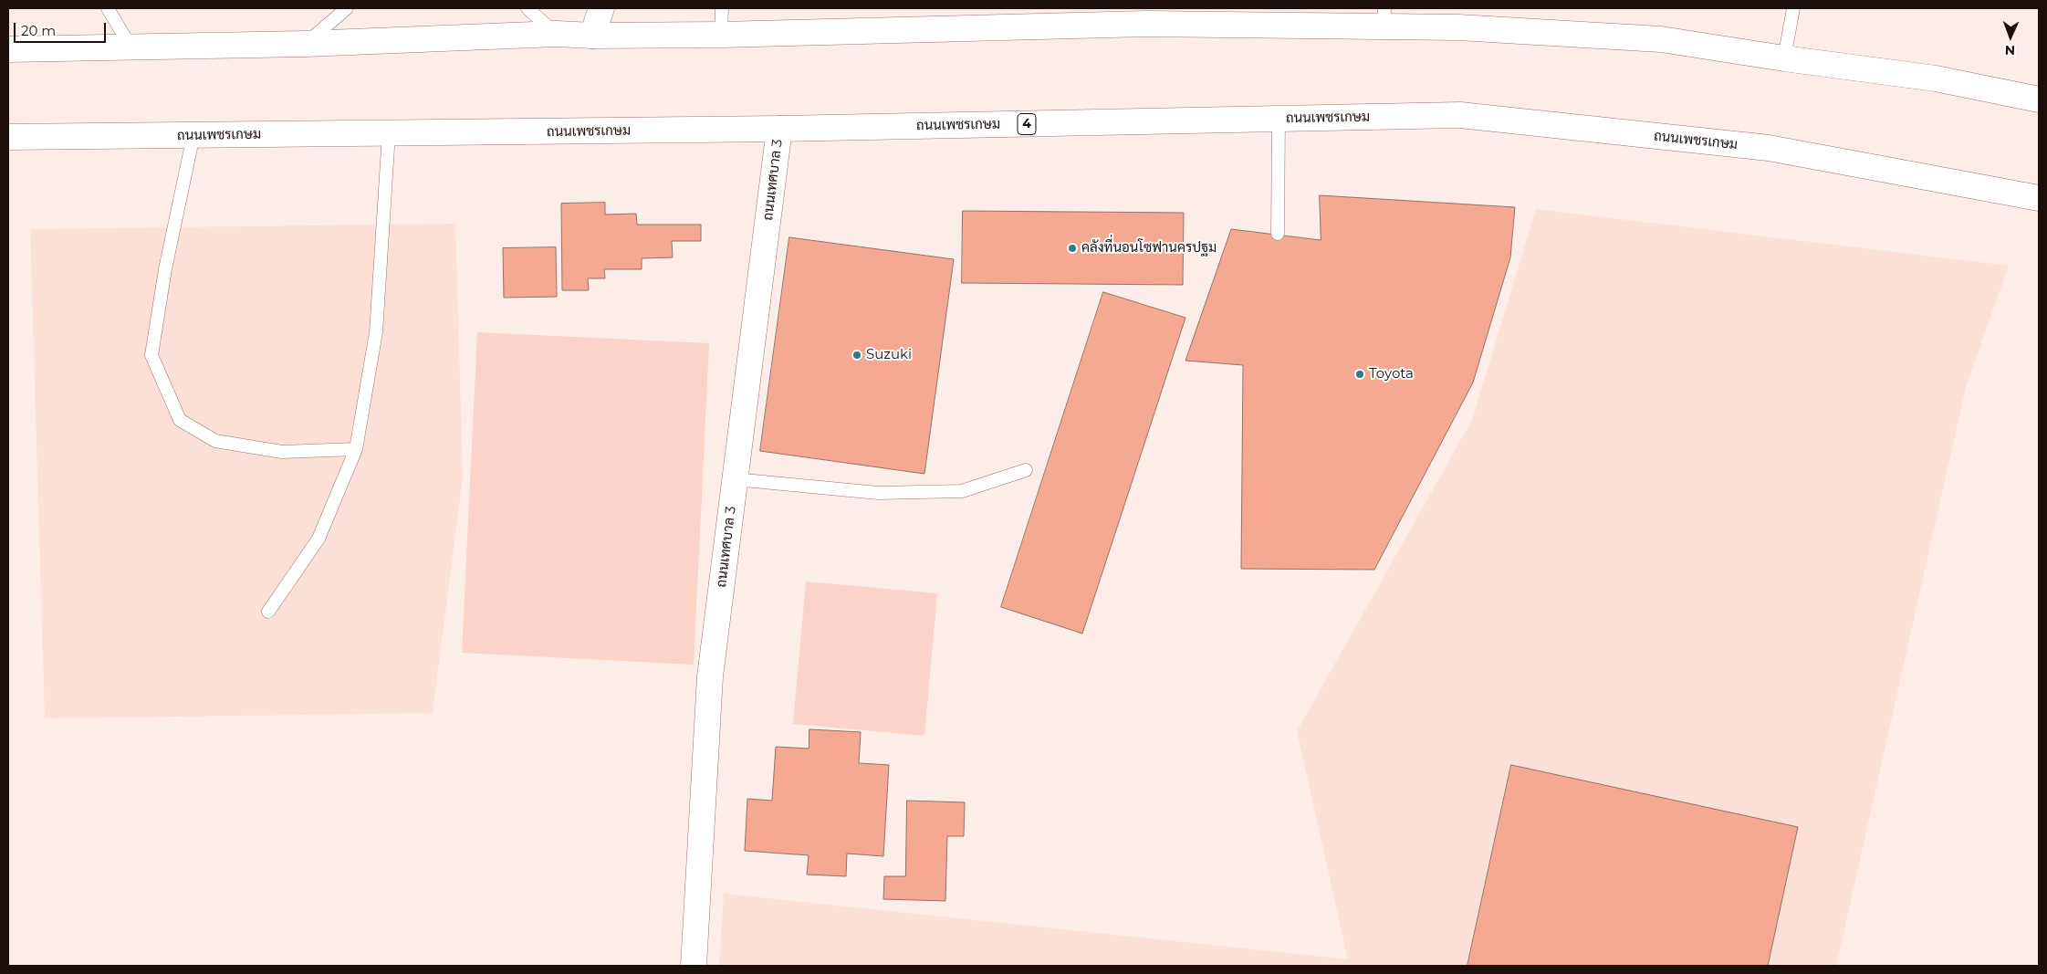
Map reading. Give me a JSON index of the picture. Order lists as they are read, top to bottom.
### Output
{
  "streets": {
    "main road": ["ถนนเพชรเกษม", "4", "ถนนเทศบาล 3"]
  },
  "crossings": [
    ["ถนนเพชรเกษม", "ถนนเทศบาล 3"]
  ],
  "places": ["คลังที่นอนโซฟานครปฐม", "Suzuki", "Toyota"],
  "scale_bar": "20 m",
  "north": "bottom"
}
